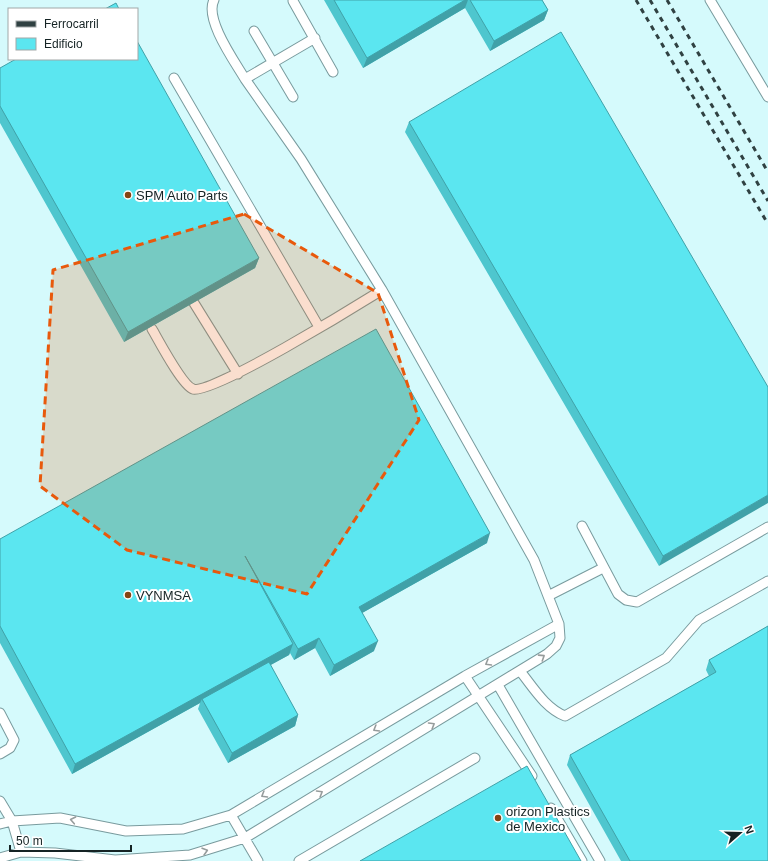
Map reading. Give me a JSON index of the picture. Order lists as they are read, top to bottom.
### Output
{
  "places": ["SPM Auto Parts", "VYNMSA", "orizon Plastics de Mexico"],
  "legend": ["Ferrocarril", "Edificio"],
  "scale_bar": "50 m",
  "north": "right"
}
